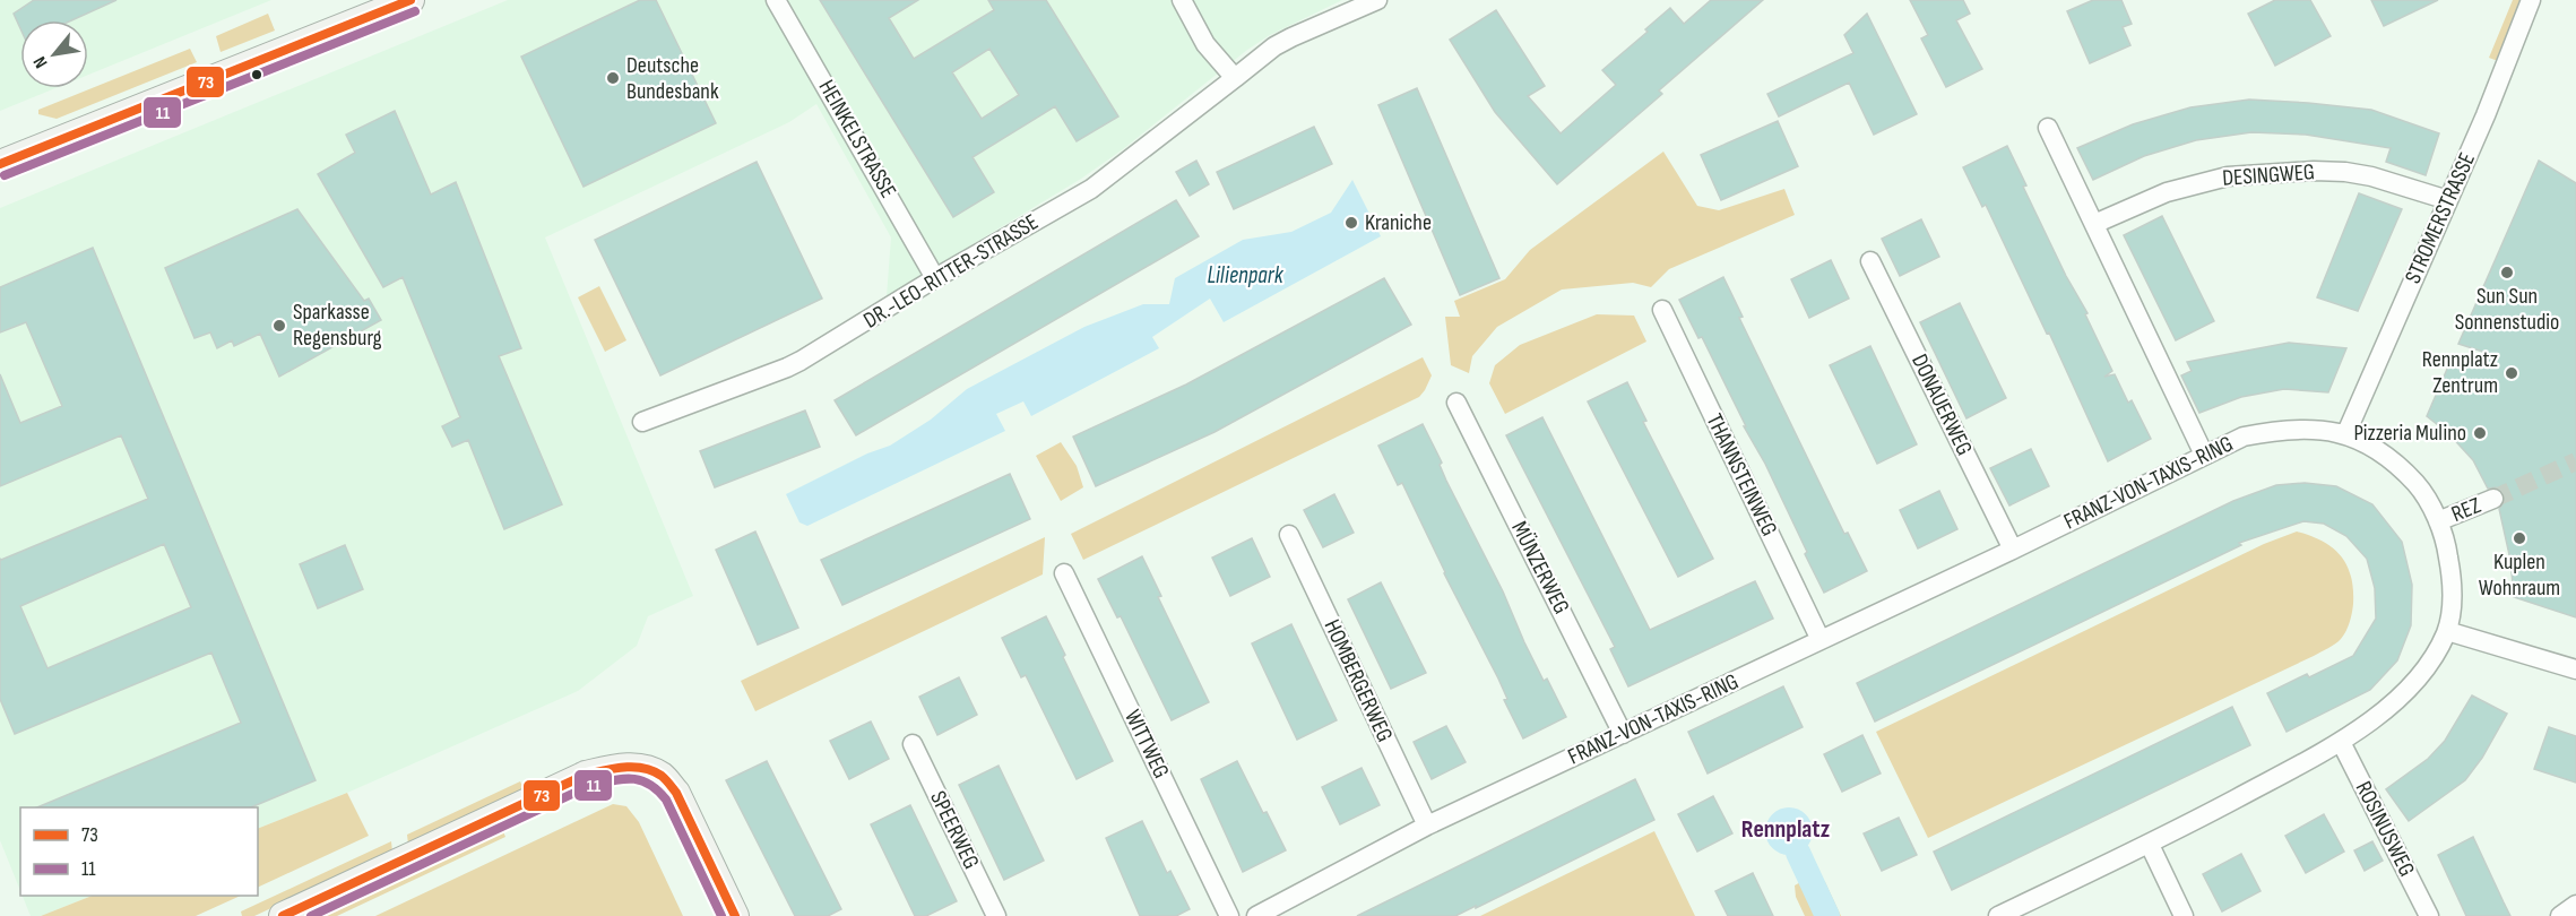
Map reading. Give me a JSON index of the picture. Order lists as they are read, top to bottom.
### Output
{
  "streets": {
    "street": [
      "HEINKELSTRASSE",
      "DESINGWEG",
      "STROMERSTRASSE",
      "DR.-LEO-RITTER-STRASSE",
      "DONAUERWEG",
      "THANNSTEINWEG",
      "FRANZ-VON-TAXIS-RING",
      "REZ",
      "MÜNZERWEG",
      "HOMBERGERWEG",
      "WITTWEG",
      "ROSINUSWEG",
      "SPEERWEG"
    ]
  },
  "crossings": [
    ["HEINKELSTRASSE", "DR.-LEO-RITTER-STRASSE"],
    ["DESINGWEG", "STROMERSTRASSE"],
    ["STROMERSTRASSE", "FRANZ-VON-TAXIS-RING"],
    ["DONAUERWEG", "FRANZ-VON-TAXIS-RING"],
    ["THANNSTEINWEG", "FRANZ-VON-TAXIS-RING"],
    ["FRANZ-VON-TAXIS-RING", "REZ"],
    ["FRANZ-VON-TAXIS-RING", "MÜNZERWEG"],
    ["FRANZ-VON-TAXIS-RING", "HOMBERGERWEG"],
    ["FRANZ-VON-TAXIS-RING", "ROSINUSWEG"]
  ],
  "districts": ["Rennplatz"],
  "water": ["Lilienpark"],
  "places": [
    "Deutsche Bundesbank",
    "Kraniche",
    "Sun Sun Sonnenstudio",
    "Sparkasse Regensburg",
    "Rennplatz Zentrum",
    "Pizzeria Mulino",
    "Kuplen Wohnraum"
  ],
  "lines": ["transit line 73", "transit line 11"],
  "legend": ["73", "11"],
  "north": "bottom left"
}
